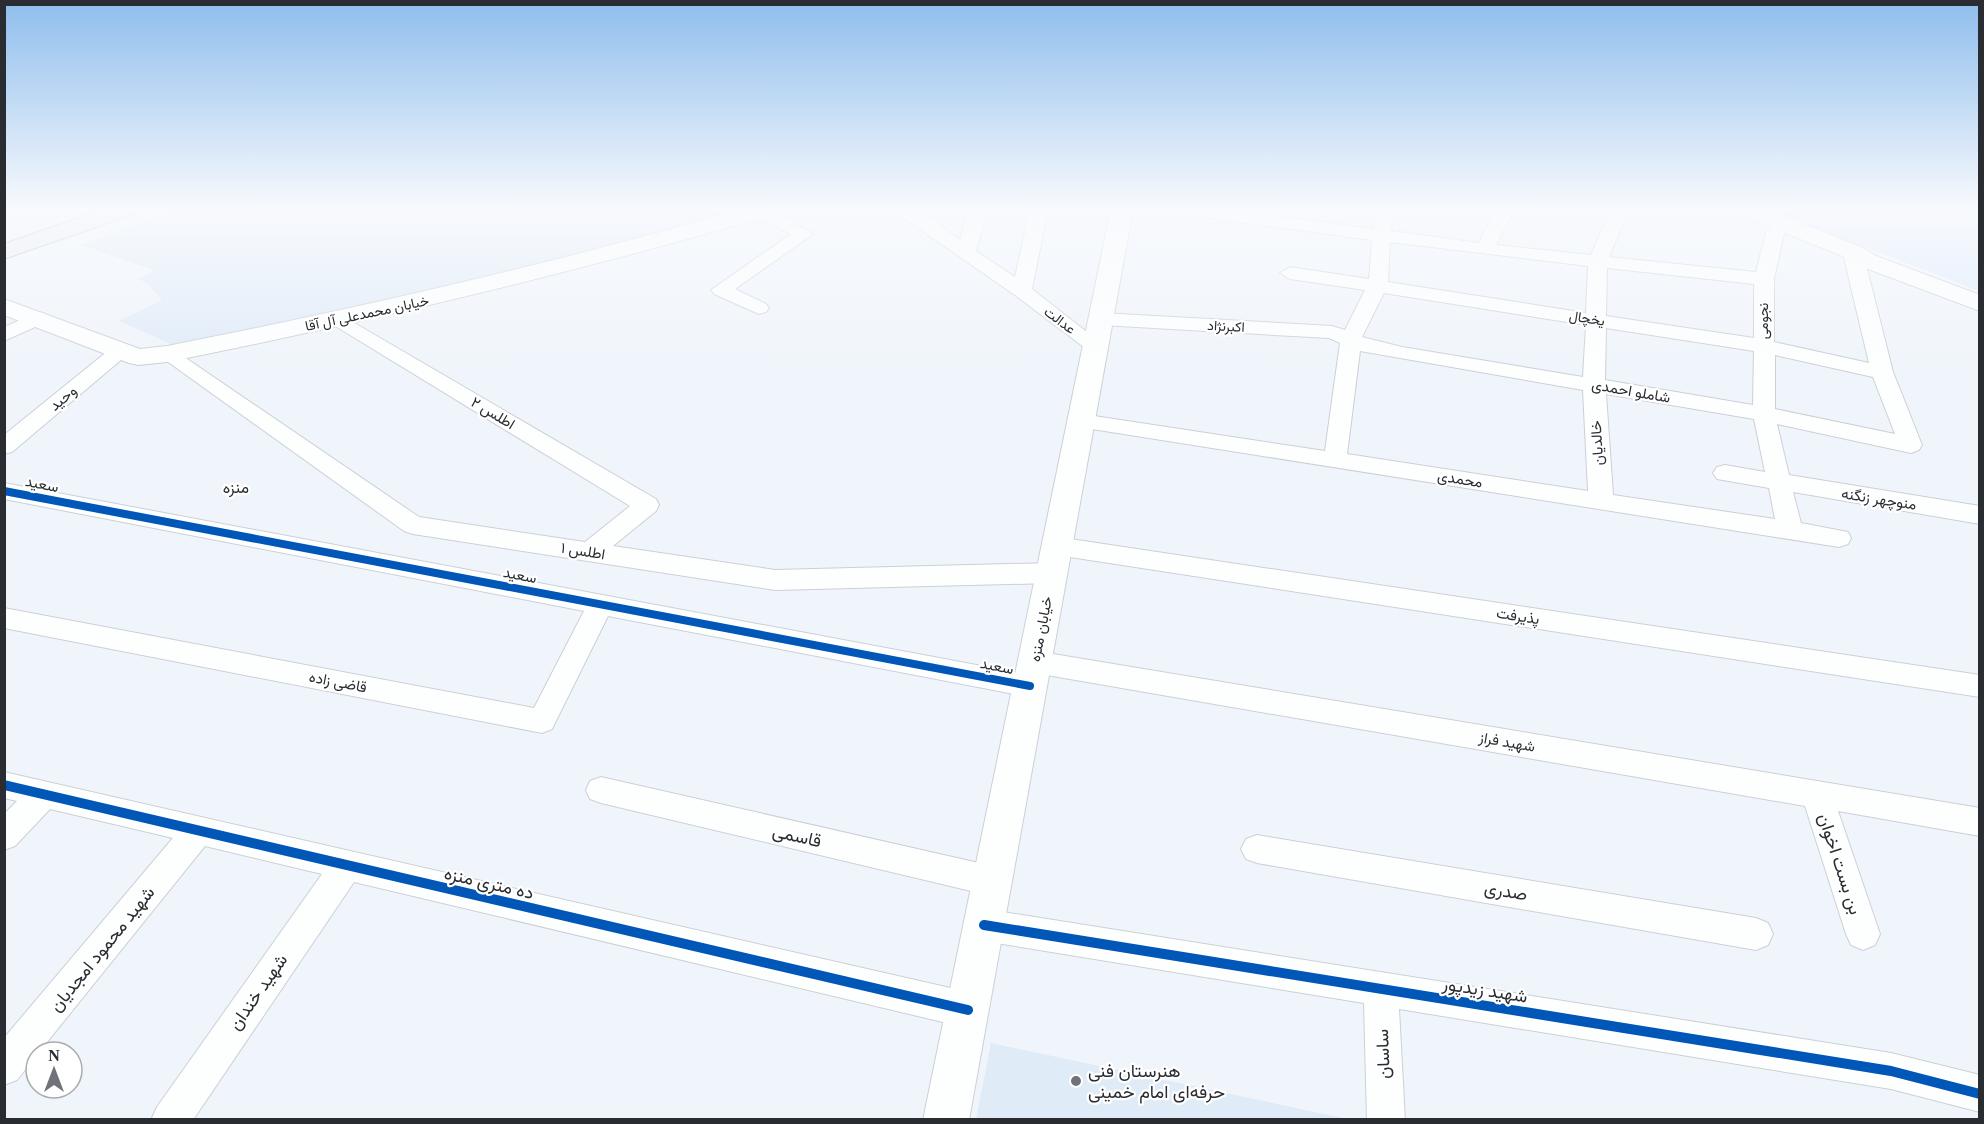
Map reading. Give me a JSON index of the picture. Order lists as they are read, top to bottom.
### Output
{
  "streets": {
    "street": [
      "خیابان محمدعلی آل آقا",
      "یخچال",
      "عدالت",
      "نجومی",
      "اکبرنژاد",
      "شاملو احمدی",
      "وحید",
      "اطلس ۲",
      "خالدیان",
      "محمدی",
      "سعید",
      "منوچهر زنگنه",
      "اطلس ۱",
      "پذیرفت",
      "خیابان منزه",
      "قاضی زاده",
      "شهید فراز",
      "قاسمی",
      "بن بست اخوان",
      "ده متری منزه",
      "صدری",
      "شهید محمود امجدیان",
      "شهید زیدپور",
      "شهید خندان",
      "ساسان"
    ]
  },
  "crossings": [
    ["خیابان محمدعلی آل آقا", "وحید"],
    ["خیابان محمدعلی آل آقا", "اطلس ۲"],
    ["خیابان محمدعلی آل آقا", "اطلس ۱"],
    ["یخچال", "نجومی"],
    ["یخچال", "شاملو احمدی"],
    ["یخچال", "خالدیان"],
    ["عدالت", "اکبرنژاد"],
    ["عدالت", "خیابان منزه"],
    ["نجومی", "شاملو احمدی"],
    ["نجومی", "محمدی"],
    ["نجومی", "منوچهر زنگنه"],
    ["اکبرنژاد", "شاملو احمدی"],
    ["اکبرنژاد", "خیابان منزه"],
    ["شاملو احمدی", "خالدیان"],
    ["اطلس ۲", "اطلس ۱"],
    ["خالدیان", "محمدی"],
    ["محمدی", "خیابان منزه"],
    ["سعید", "خیابان منزه"],
    ["سعید", "قاضی زاده"],
    ["سعید", "شهید فراز"],
    ["اطلس ۱", "پذیرفت"],
    ["اطلس ۱", "خیابان منزه"],
    ["پذیرفت", "خیابان منزه"],
    ["خیابان منزه", "شهید فراز"],
    ["خیابان منزه", "قاسمی"],
    ["خیابان منزه", "ده متری منزه"],
    ["خیابان منزه", "شهید زیدپور"],
    ["شهید فراز", "بن بست اخوان"],
    ["ده متری منزه", "شهید محمود امجدیان"],
    ["ده متری منزه", "شهید خندان"],
    ["شهید زیدپور", "ساسان"]
  ],
  "districts": ["منزه"],
  "places": ["هنرستان فنی حرفه‌ای امام خمینی"],
  "north": "top"
}
